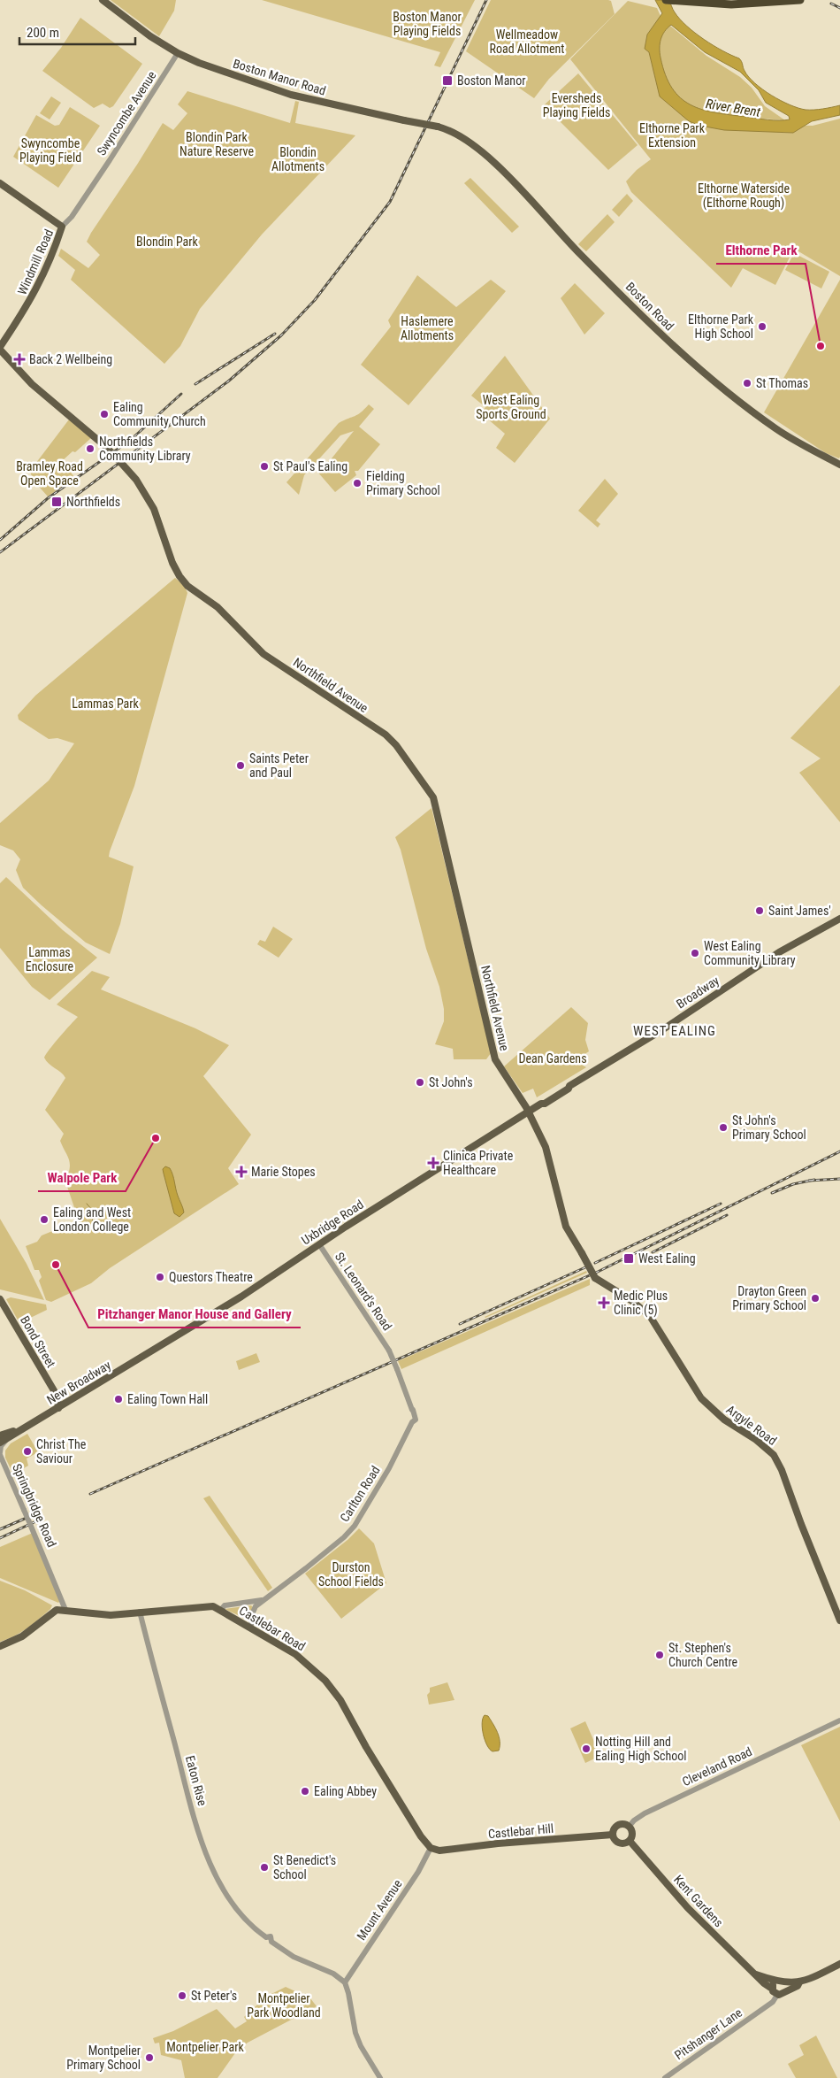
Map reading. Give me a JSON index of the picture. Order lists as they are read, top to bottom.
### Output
{
  "streets": {
    "main road": [
      "Boston Manor Road",
      "Windmill Road",
      "Boston Road",
      "Northfield Avenue",
      "Broadway",
      "Uxbridge Road",
      "Bond Street",
      "New Broadway",
      "Argyle Road",
      "Castlebar Road",
      "Cleveland Road",
      "Castlebar Hill",
      "Kent Gardens"
    ],
    "street": [
      "Swyncombe Avenue",
      "St. Leonard's Road",
      "Carlton Road",
      "Springbridge Road",
      "Eaton Rise",
      "Mount Avenue",
      "Pitshanger Lane"
    ]
  },
  "crossings": [
    ["Boston Manor Road", "Swyncombe Avenue"],
    ["Boston Manor Road", "Boston Road"],
    ["Swyncombe Avenue", "Windmill Road"],
    ["Windmill Road", "Northfield Avenue"],
    ["Northfield Avenue", "Broadway"],
    ["Northfield Avenue", "Uxbridge Road"],
    ["Northfield Avenue", "Argyle Road"],
    ["Broadway", "Uxbridge Road"],
    ["Uxbridge Road", "St. Leonard's Road"],
    ["Uxbridge Road", "New Broadway"],
    ["St. Leonard's Road", "Carlton Road"],
    ["Bond Street", "New Broadway"],
    ["New Broadway", "Springbridge Road"],
    ["Carlton Road", "Castlebar Road"],
    ["Springbridge Road", "Castlebar Road"],
    ["Castlebar Road", "Eaton Rise"],
    ["Castlebar Road", "Castlebar Hill"],
    ["Castlebar Road", "Mount Avenue"],
    ["Cleveland Road", "Castlebar Hill"],
    ["Cleveland Road", "Kent Gardens"],
    ["Eaton Rise", "Mount Avenue"],
    ["Castlebar Hill", "Kent Gardens"],
    ["Castlebar Hill", "Mount Avenue"],
    ["Kent Gardens", "Pitshanger Lane"]
  ],
  "districts": ["WEST EALING"],
  "water": ["River Brent"],
  "parks": [
    "Boston Manor Playing Fields",
    "Wellmeadow Road Allotment",
    "Eversheds Playing Fields",
    "Elthorne Park Extension",
    "Blondin Park Nature Reserve",
    "Swyncombe Playing Field",
    "Blondin Allotments",
    "Elthorne Waterside (Elthorne Rough)",
    "Blondin Park",
    "Haslemere Allotments",
    "West Ealing Sports Ground",
    "Bramley Road Open Space",
    "Lammas Park",
    "Lammas Enclosure",
    "Dean Gardens",
    "Durston School Fields",
    "Montpelier Park Woodland",
    "Montpelier Park"
  ],
  "places": {
    "transit": ["Boston Manor", "Northfields", "West Ealing"],
    "other": [
      "Elthorne Park High School",
      "Elthorne Park",
      "St Thomas",
      "Ealing Community Church",
      "Northfields Community Library",
      "St Paul's Ealing",
      "Fielding Primary School",
      "Saints Peter and Paul",
      "Saint James'",
      "West Ealing Community Library",
      "St John's",
      "St John's Primary School",
      "Walpole Park",
      "Ealing and West London College",
      "Pitzhanger Manor House and Gallery",
      "Questors Theatre",
      "Drayton Green Primary School",
      "Ealing Town Hall",
      "Christ The Saviour",
      "St. Stephen's Church Centre",
      "Notting Hill and Ealing High School",
      "Ealing Abbey",
      "St Benedict's School",
      "St Peter's",
      "Montpelier Primary School"
    ],
    "health": [
      "Back 2 Wellbeing",
      "Clinica Private Healthcare",
      "Marie Stopes",
      "Medic Plus Clinic (5)"
    ]
  },
  "scale_bar": "200 m"
}
